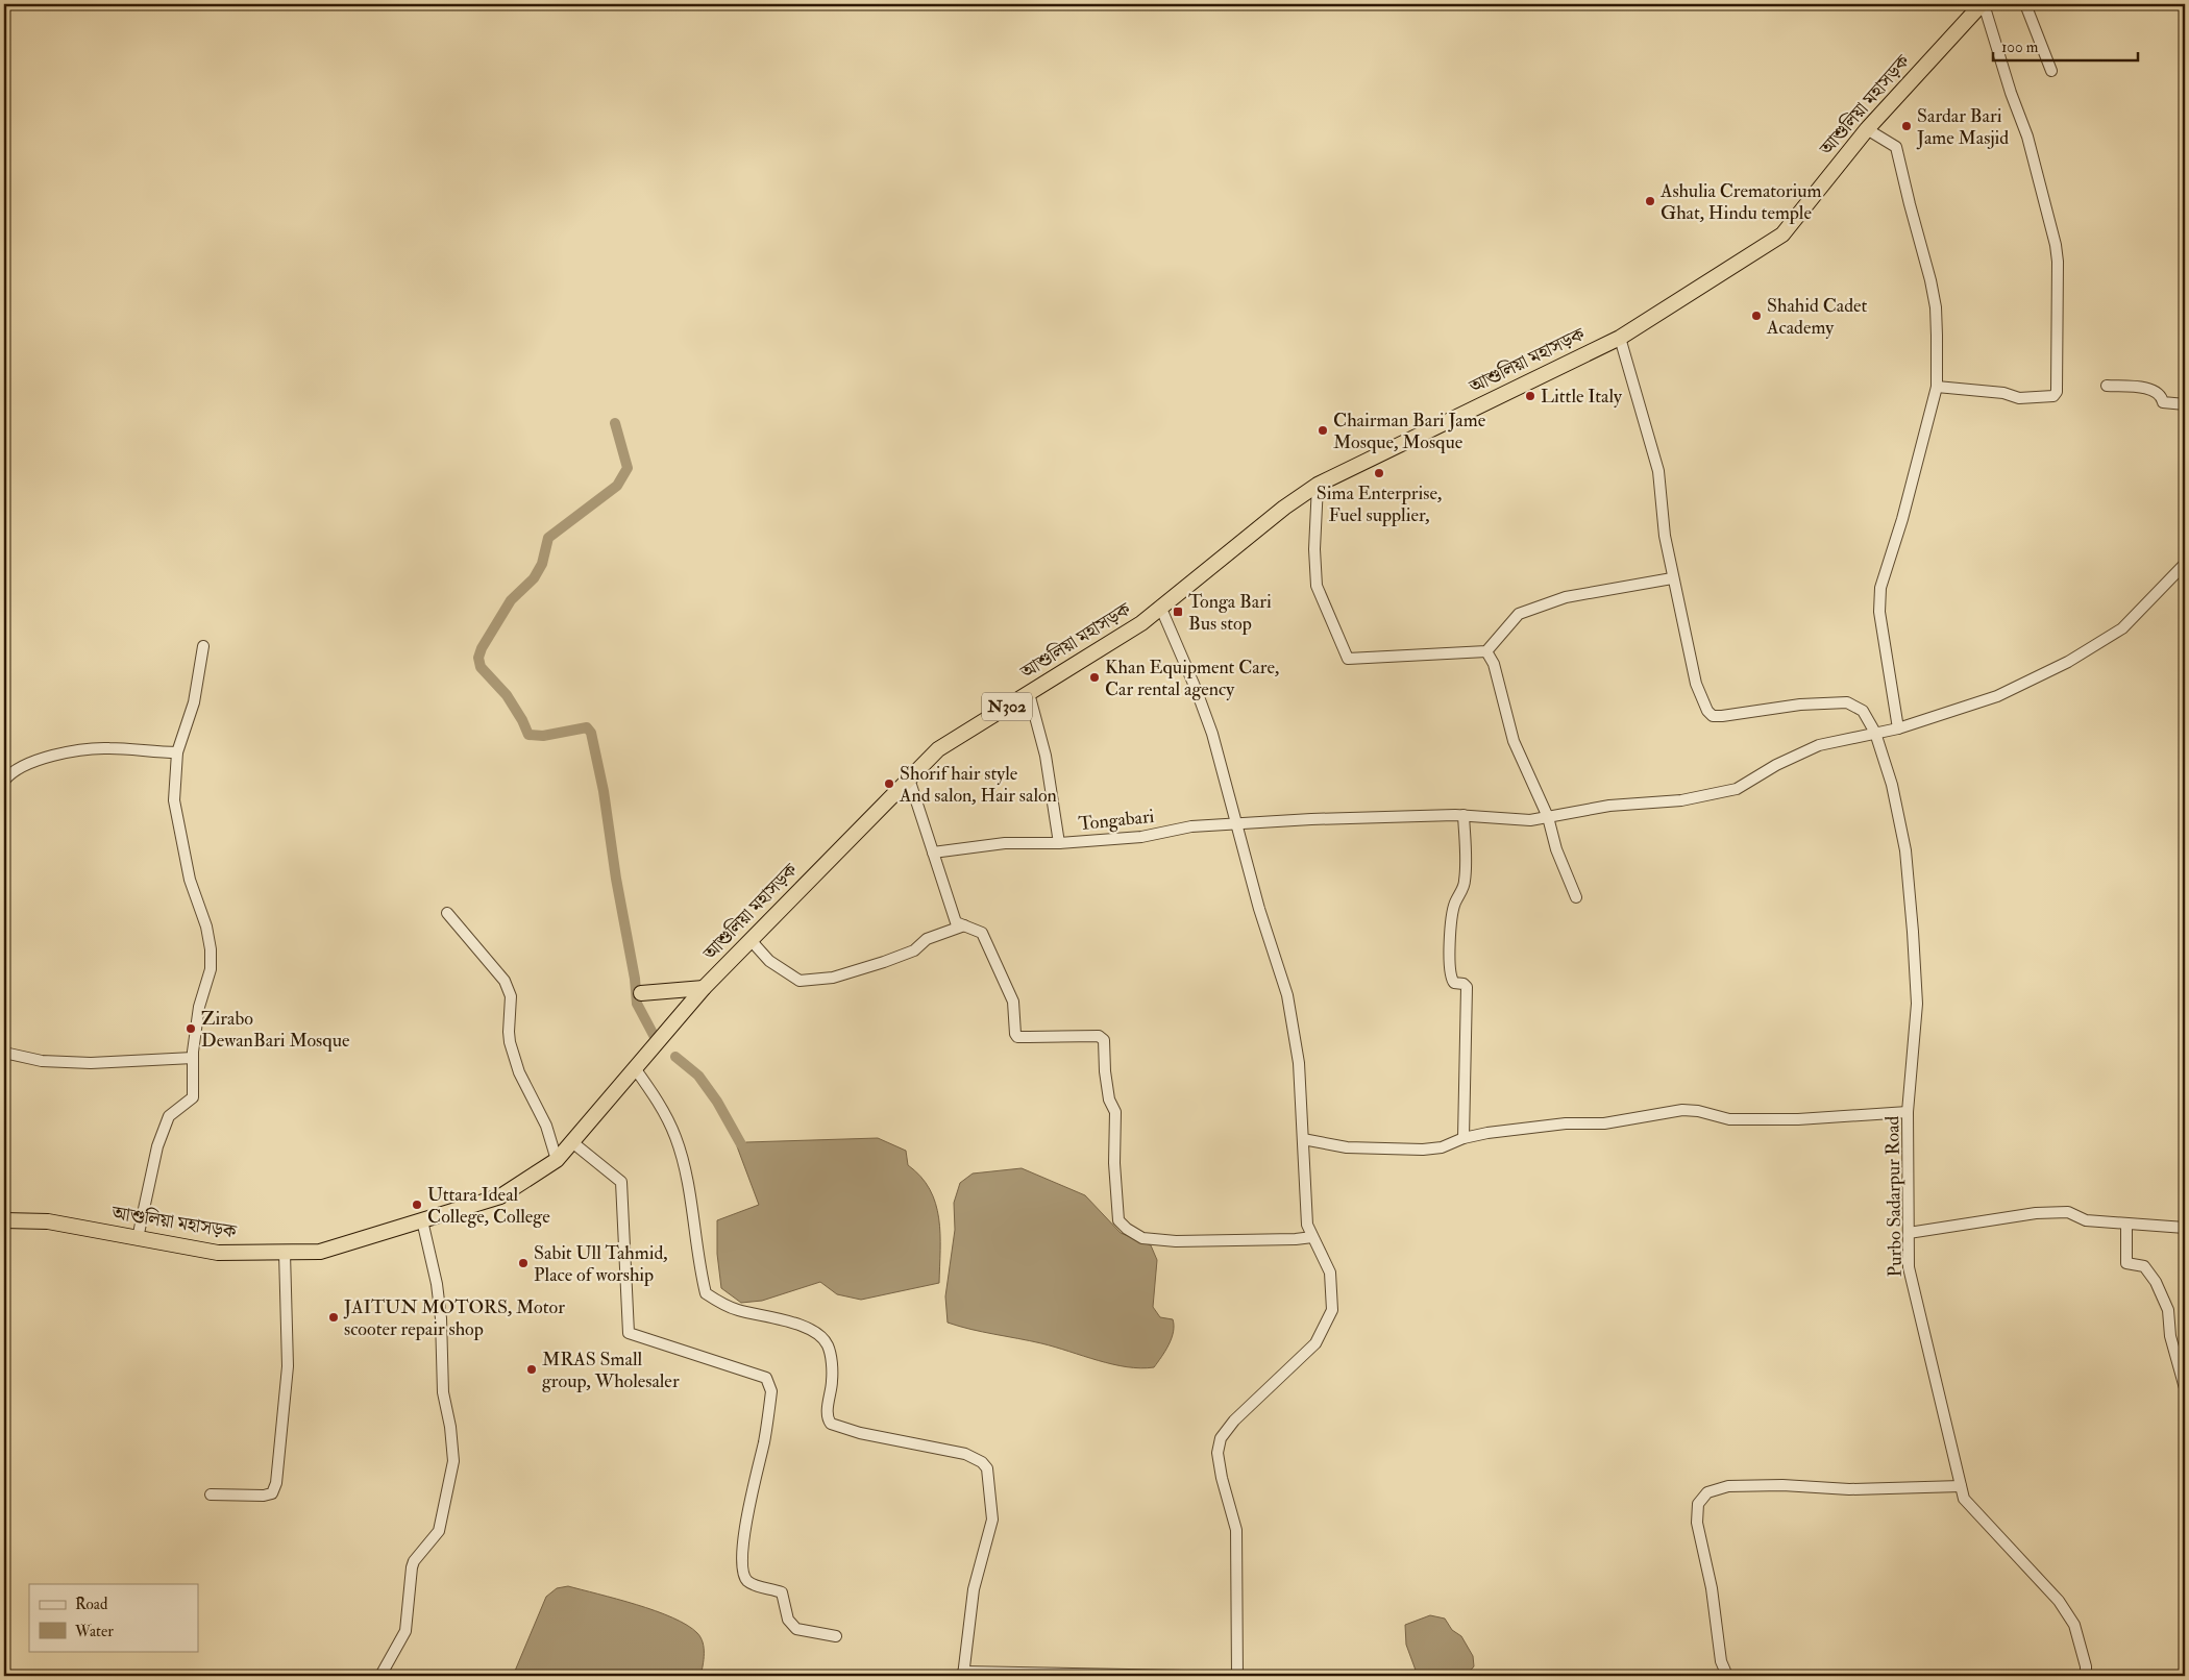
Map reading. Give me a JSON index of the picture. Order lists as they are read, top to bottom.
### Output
{
  "streets": {
    "highway": ["আশুলিয়া মহাসড়ক", "N302"],
    "street": ["Tongabari", "Purbo Sadarpur Road"]
  },
  "crossings": [
    ["আশুলিয়া মহাসড়ক", "Tongabari"],
    ["Tongabari", "Purbo Sadarpur Road"]
  ],
  "places": {
    "other": [
      "Sardar Bari Jame Masjid",
      "Ashulia Crematorium Ghat, Hindu temple",
      "Shahid Cadet Academy",
      "Little Italy",
      "Chairman Bari Jame Mosque, Mosque",
      "Sima Enterprise, Fuel supplier,",
      "Khan Equipment Care, Car rental agency",
      "Shorif hair style And salon, Hair salon",
      "Zirabo DewanBari Mosque",
      "Uttara Ideal College, College",
      "Sabit Ull Tahmid, Place of worship",
      "JAITUN MOTORS, Motor scooter repair shop",
      "MRAS Small group, Wholesaler"
    ],
    "transit": ["Tonga Bari Bus stop"]
  },
  "legend": ["Road", "Water"],
  "scale_bar": "100 m"
}
